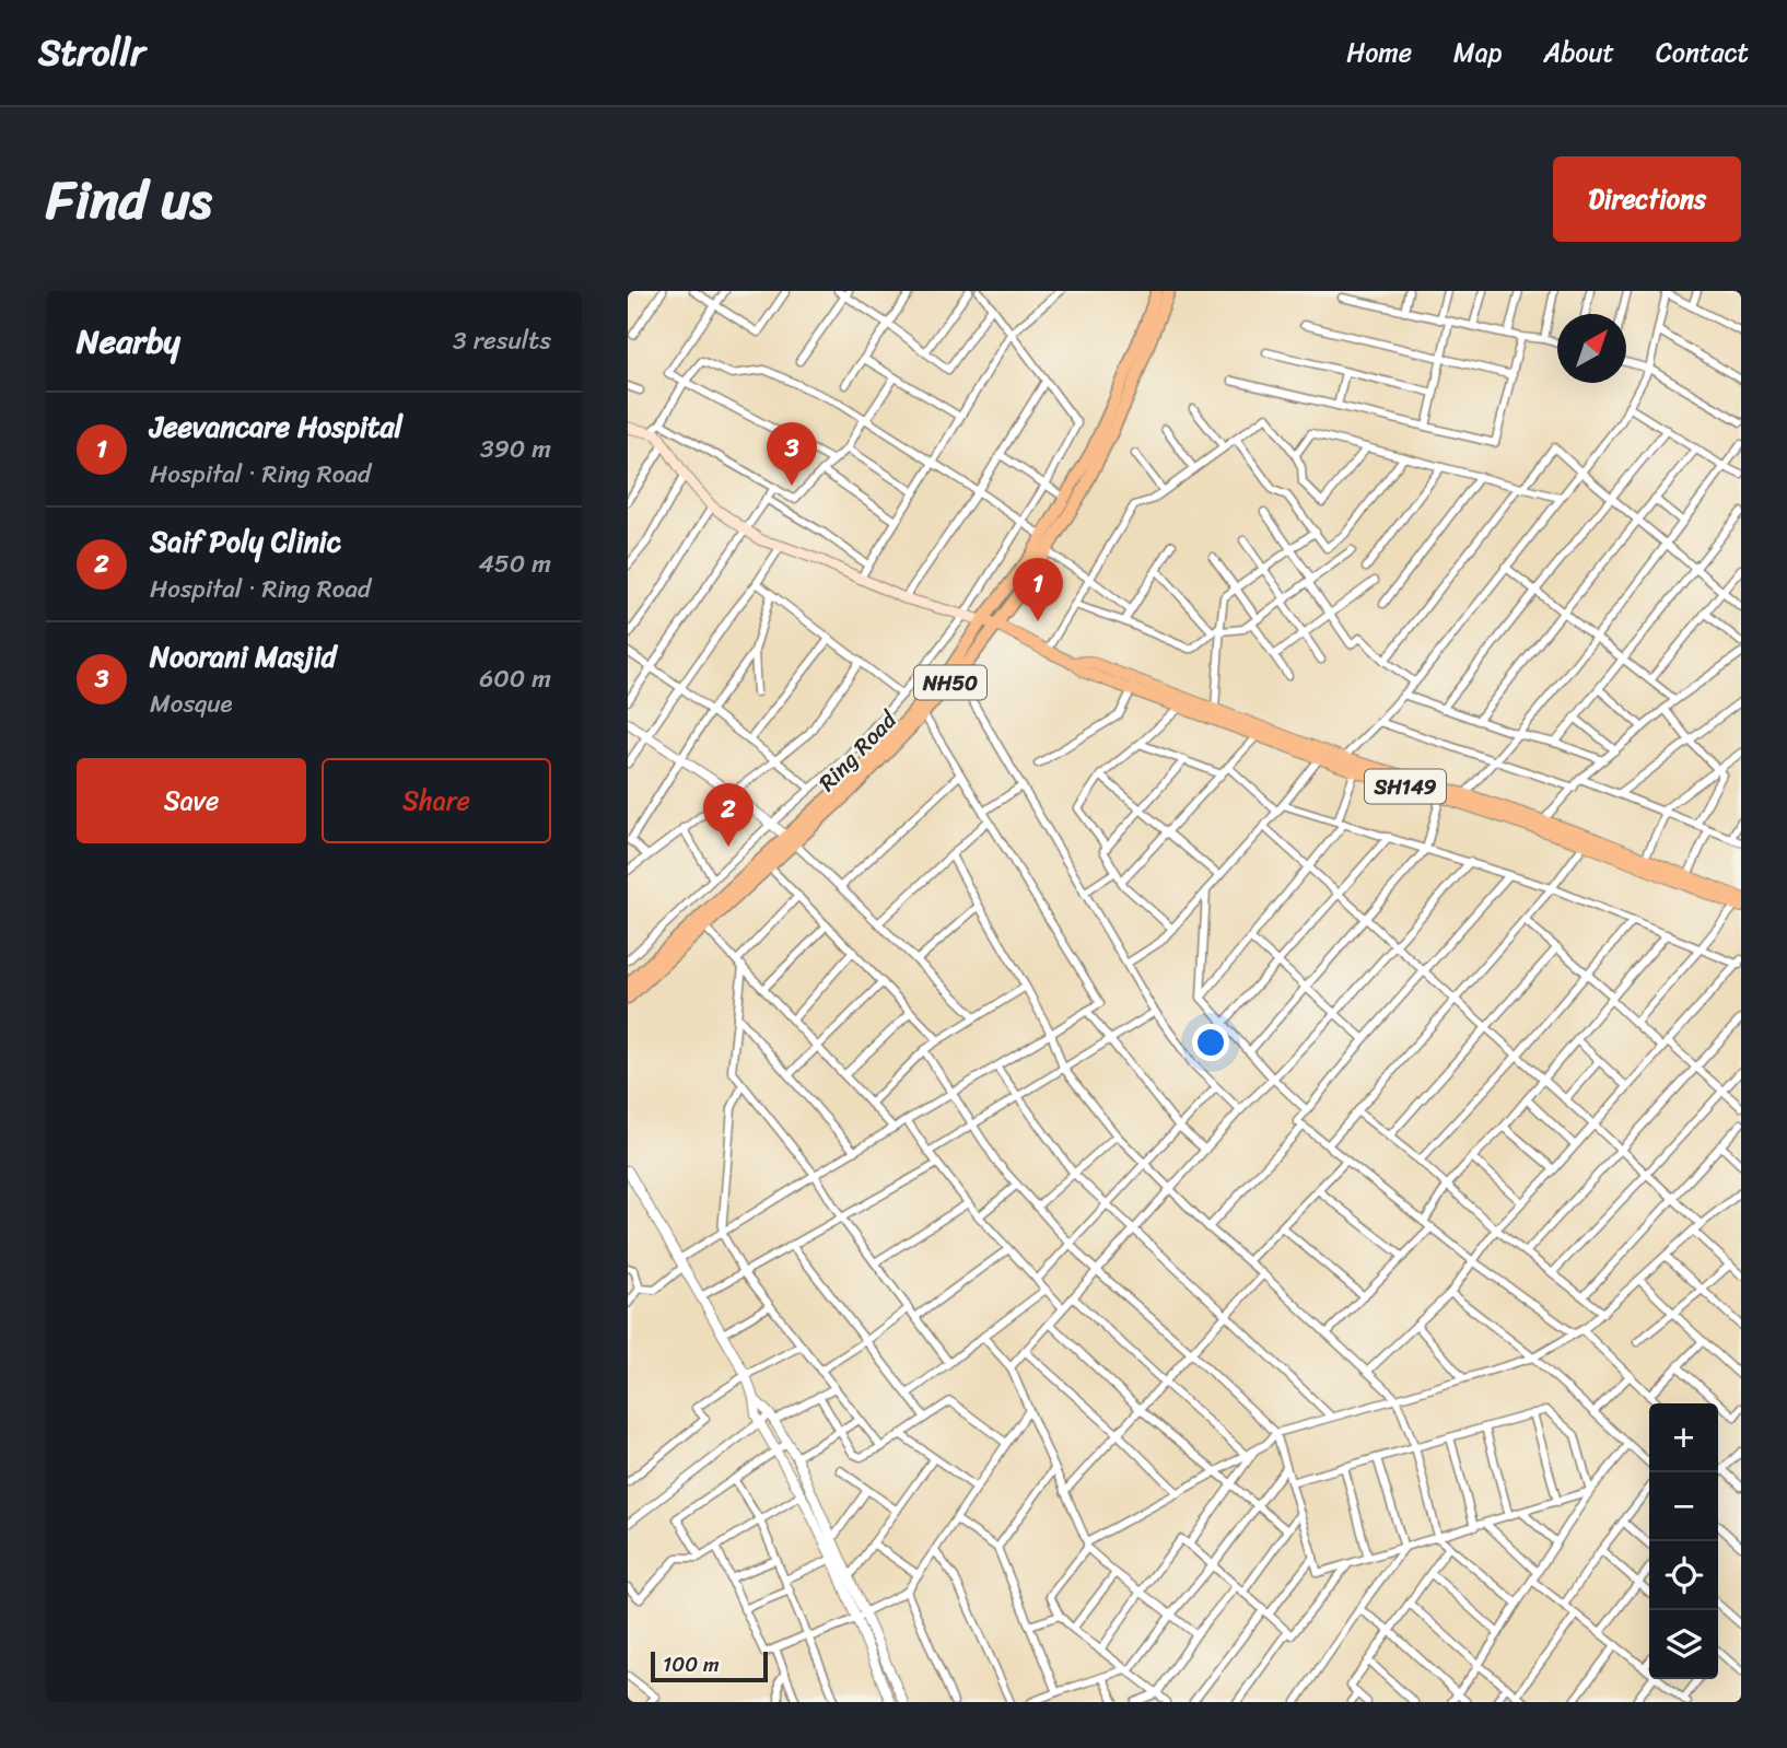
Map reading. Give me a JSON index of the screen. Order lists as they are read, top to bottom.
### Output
{
  "streets": {
    "highway": ["NH50", "Ring Road"],
    "main road": ["SH149"]
  },
  "crossings": [
    ["Ring Road", "SH149"]
  ],
  "scale_bar": "100 m",
  "north": "top right",
  "page": {
    "header": "Strollr",
    "nav": [
      "Home",
      "Map",
      "About",
      "Contact"
    ],
    "title": "Find us",
    "buttons": [
      "Directions",
      ["Save", "Share"]
    ],
    "heading": ["Nearby", "3 results"],
    "list": [
      {
        "mark": "1",
        "name": "Jeevancare Hospital",
        "note": "Hospital · Ring Road",
        "value": "390 m"
      },
      {
        "mark": "2",
        "name": "Saif Poly Clinic",
        "note": "Hospital · Ring Road",
        "value": "450 m"
      },
      {
        "mark": "3",
        "name": "Noorani Masjid",
        "note": "Mosque",
        "value": "600 m"
      }
    ],
    "pins": ["3", "1", "2"],
    "map_buttons": ["+", "−"],
    "scale": "100 m"
  }
}
